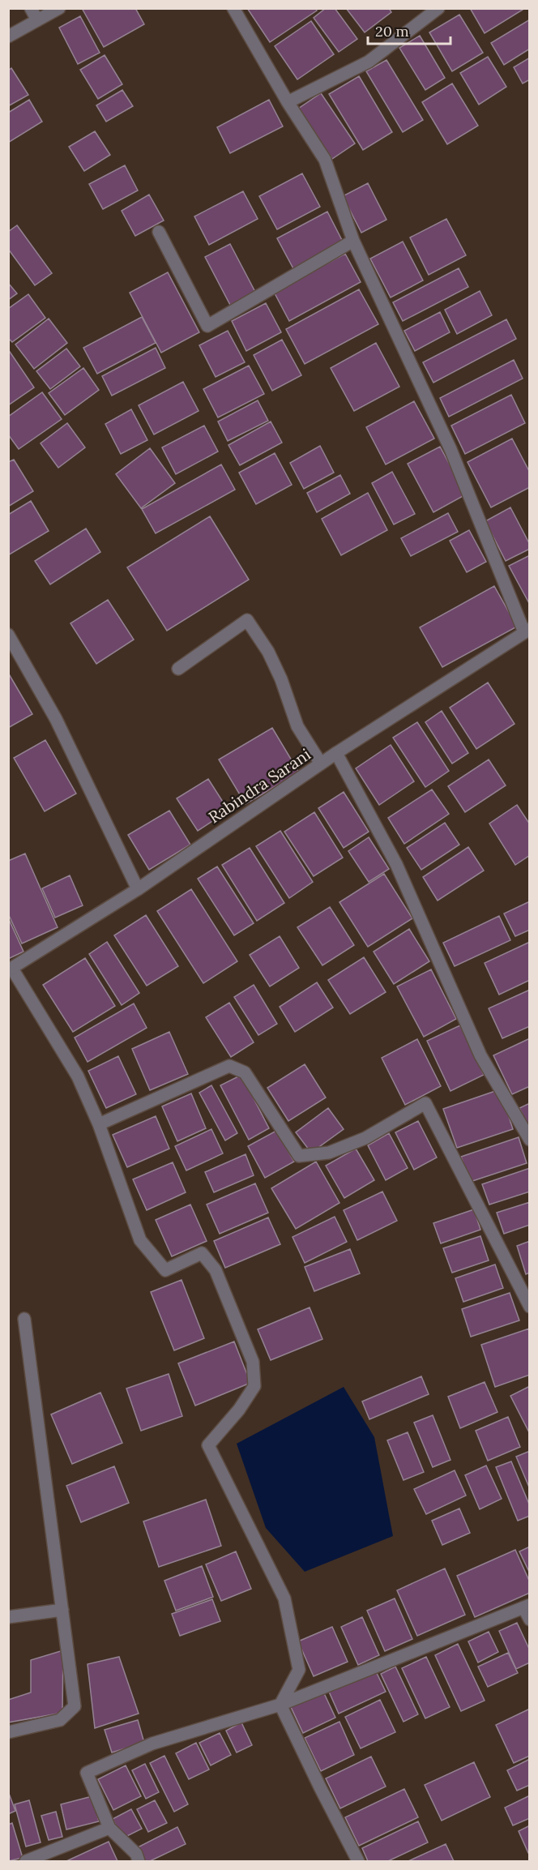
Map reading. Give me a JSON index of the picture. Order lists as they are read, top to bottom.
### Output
{
  "streets": {
    "street": ["Rabindra Sarani"]
  },
  "scale_bar": "20 m"
}
